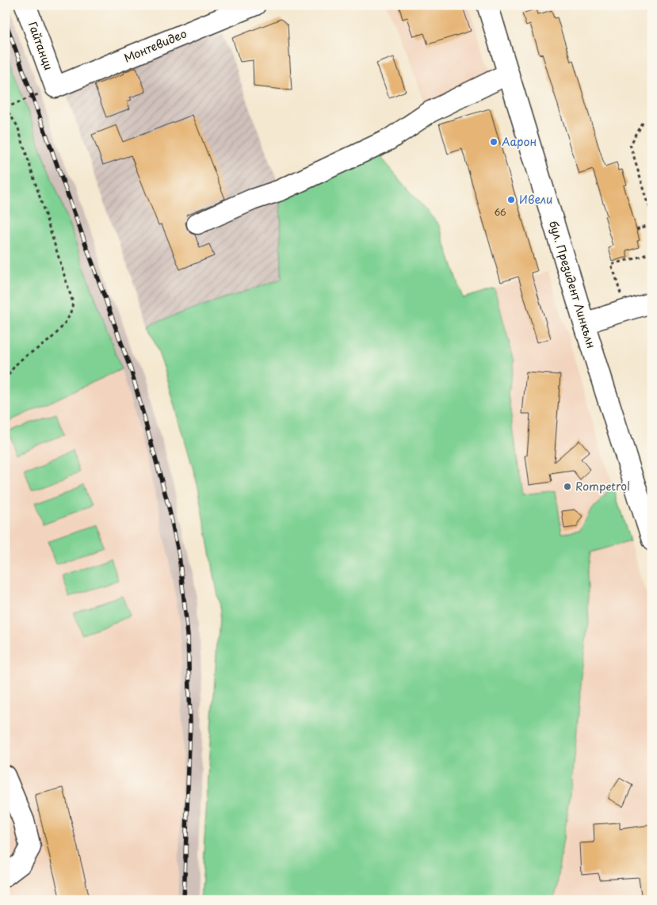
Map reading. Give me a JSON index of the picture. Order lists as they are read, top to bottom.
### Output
{
  "streets": {
    "street": ["Гайтанци", "Монтевидео", "бул. Президент Линкълн"]
  },
  "crossings": [
    ["Гайтанци", "Монтевидео"]
  ],
  "places": ["Аарон", "Ивели", "Rompetrol"],
  "house_numbers": ["66"]
}
